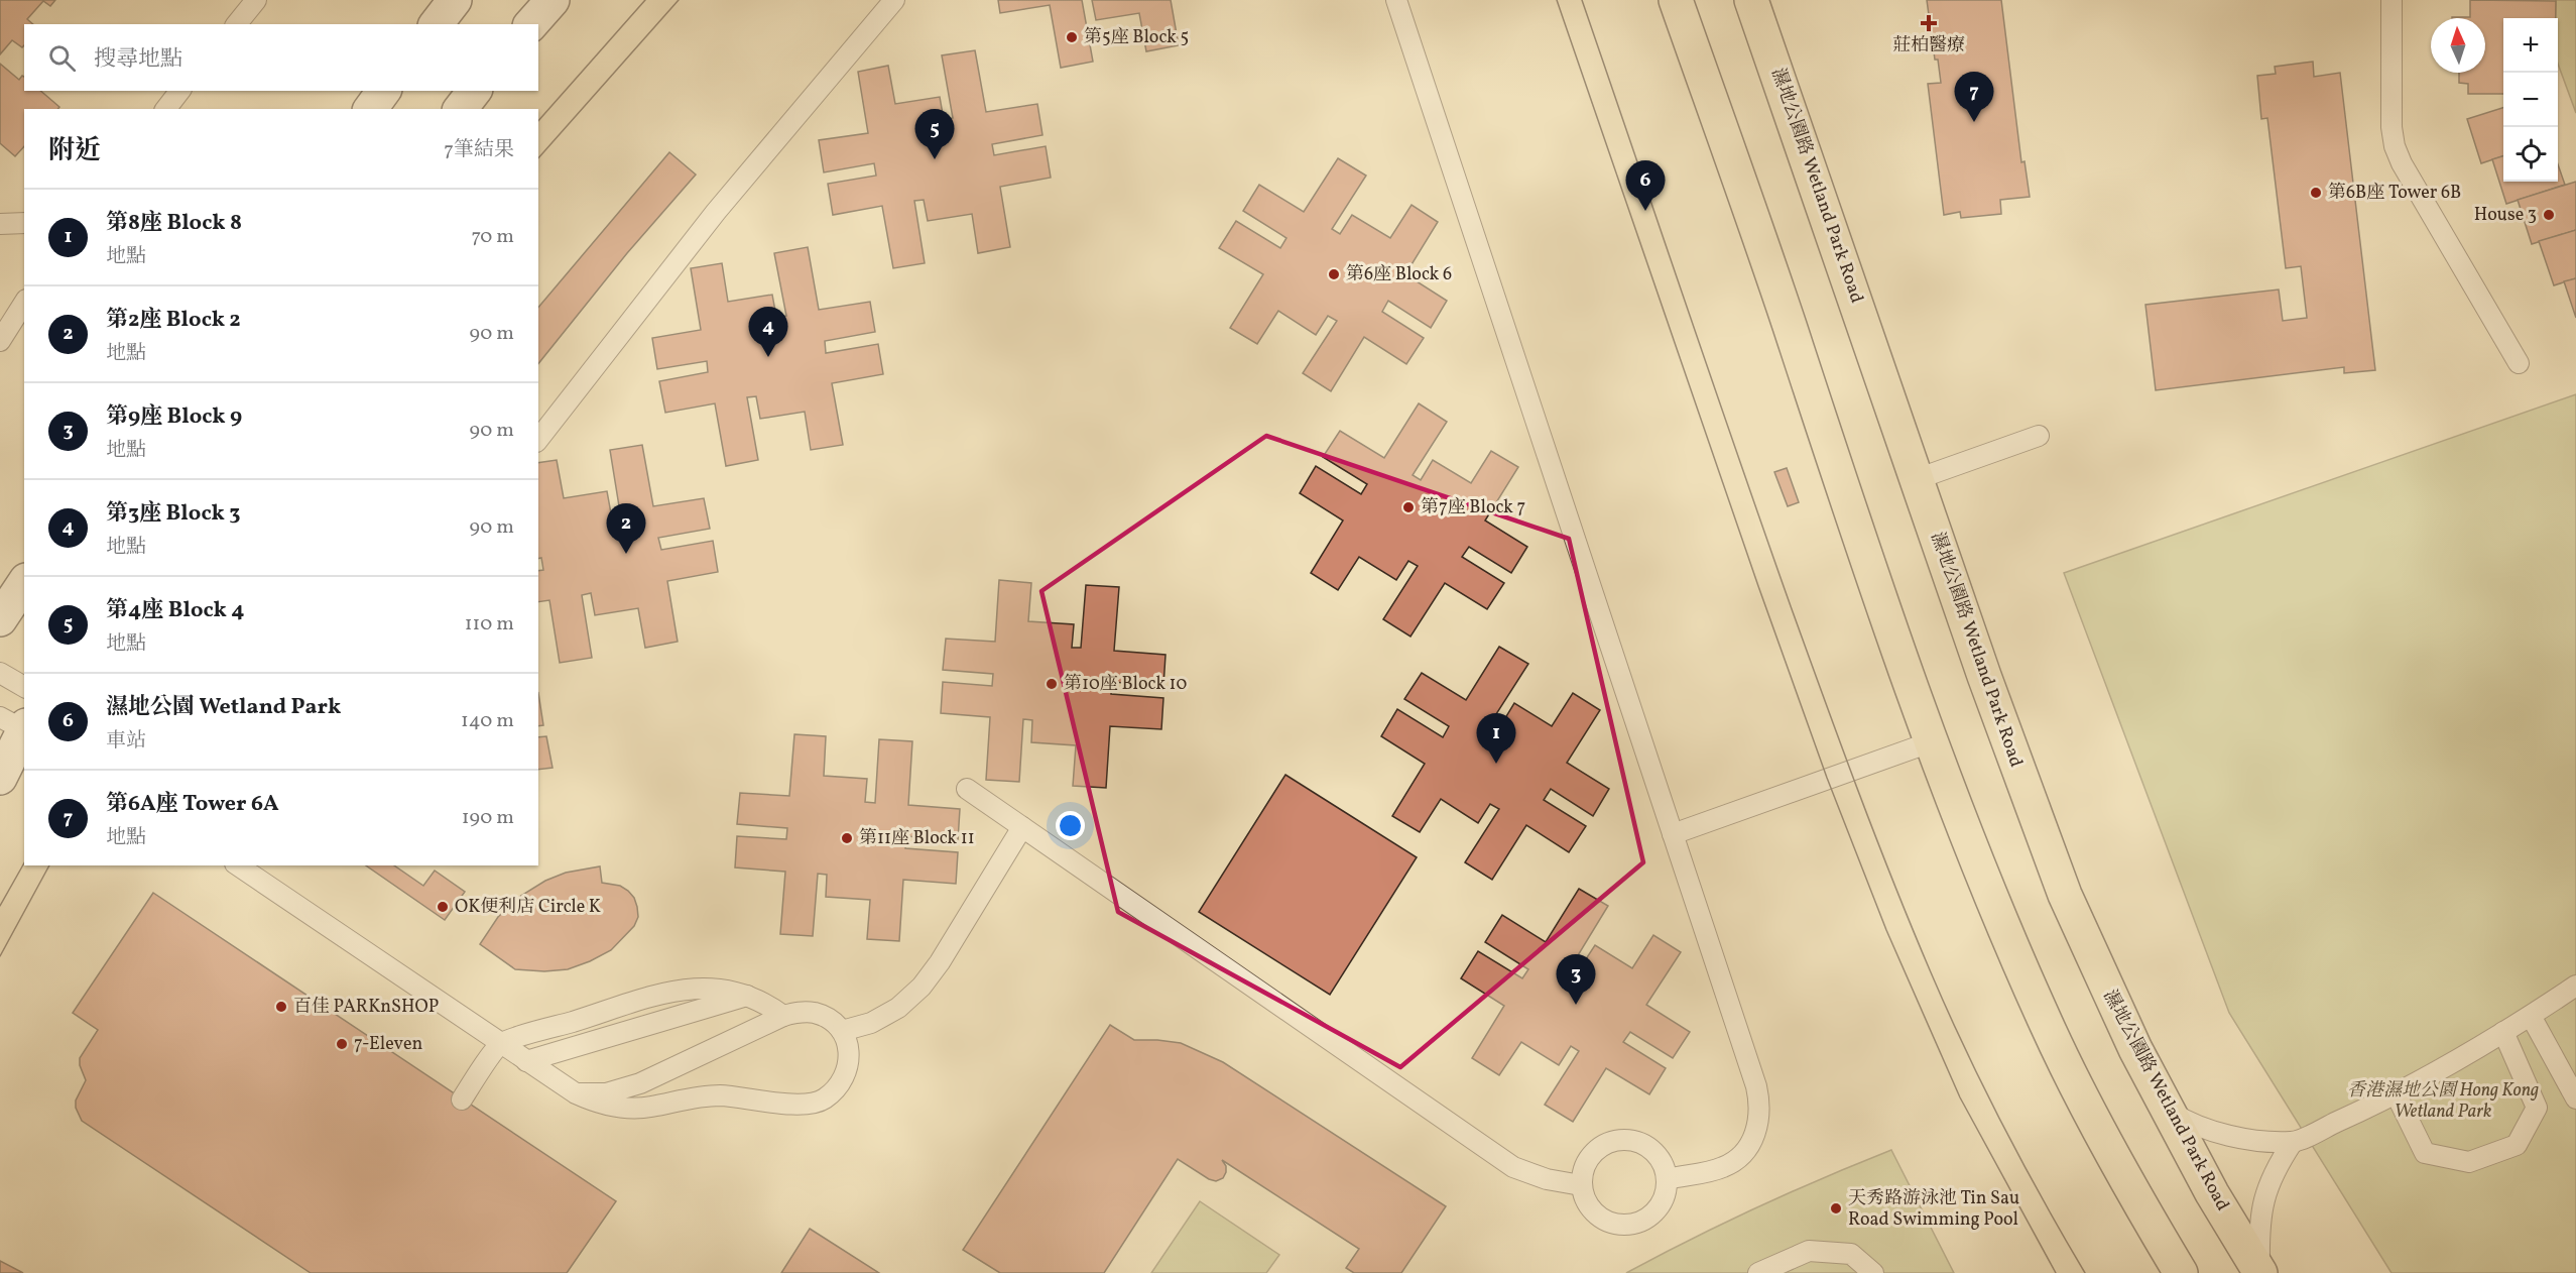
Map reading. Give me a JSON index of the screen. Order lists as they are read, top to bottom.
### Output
{
  "streets": {
    "main road": ["濕地公園路 Wetland Park Road"]
  },
  "parks": ["香港濕地公園 Hong Kong Wetland Park"],
  "places": {
    "health": ["莊柏醫療"],
    "other": [
      "第5座 Block 5",
      "第6B座 Tower 6B",
      "House 3",
      "第6座 Block 6",
      "第7座 Block 7",
      "第10座 Block 10",
      "第11座 Block 11",
      "OK便利店 Circle K",
      "百佳 PARKnSHOP",
      "7-Eleven",
      "天秀路游泳池 Tin Sau Road Swimming Pool"
    ]
  },
  "north": "top",
  "page": {
    "map_buttons": ["+", "−"],
    "search": "搜尋地點",
    "pins": [
      "7",
      "5",
      "6",
      "4",
      "2",
      "1",
      "3"
    ],
    "heading": ["附近", "7筆結果"],
    "list": [
      {
        "mark": "1",
        "name": "第8座 Block 8",
        "note": "地點",
        "value": "70 m"
      },
      {
        "mark": "2",
        "name": "第2座 Block 2",
        "note": "地點",
        "value": "90 m"
      },
      {
        "mark": "3",
        "name": "第9座 Block 9",
        "note": "地點",
        "value": "90 m"
      },
      {
        "mark": "4",
        "name": "第3座 Block 3",
        "note": "地點",
        "value": "90 m"
      },
      {
        "mark": "5",
        "name": "第4座 Block 4",
        "note": "地點",
        "value": "110 m"
      },
      {
        "mark": "6",
        "name": "濕地公園 Wetland Park",
        "note": "車站",
        "value": "140 m"
      },
      {
        "mark": "7",
        "name": "第6A座 Tower 6A",
        "note": "地點",
        "value": "190 m"
      }
    ]
  }
}
